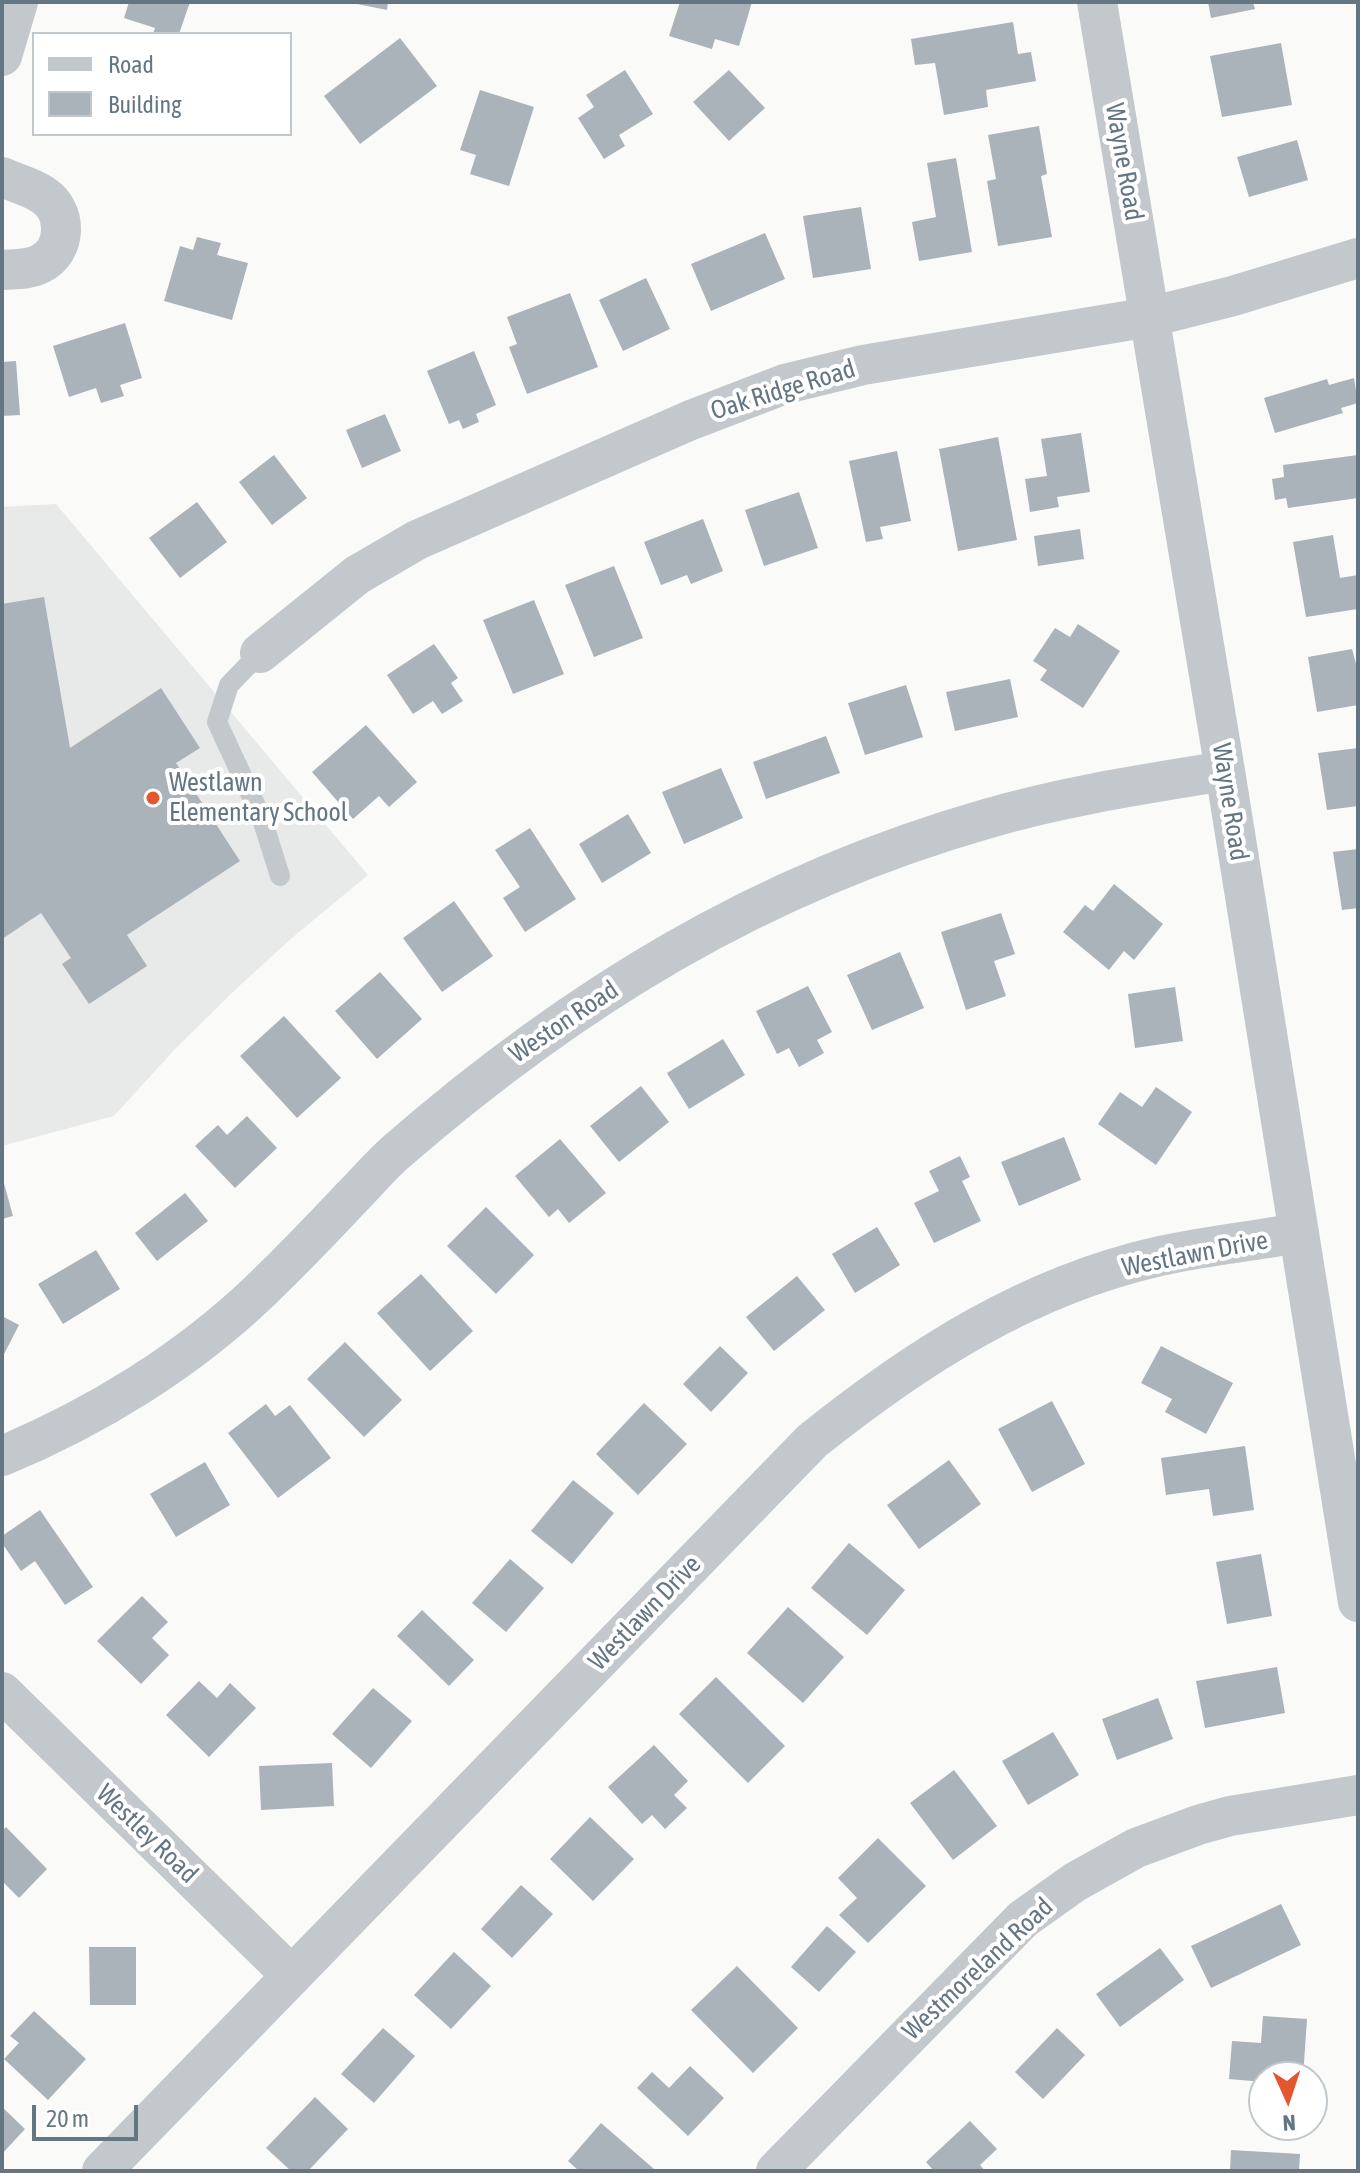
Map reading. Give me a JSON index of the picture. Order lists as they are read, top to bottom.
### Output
{
  "streets": {
    "street": [
      "Wayne Road",
      "Oak Ridge Road",
      "Weston Road",
      "Westlawn Drive",
      "Westley Road",
      "Westmoreland Road"
    ]
  },
  "crossings": [
    ["Wayne Road", "Oak Ridge Road"],
    ["Wayne Road", "Weston Road"],
    ["Wayne Road", "Westlawn Drive"],
    ["Westlawn Drive", "Westley Road"]
  ],
  "places": ["Westlawn Elementary School"],
  "legend": ["Road", "Building"],
  "scale_bar": "20 m",
  "north": "bottom"
}
